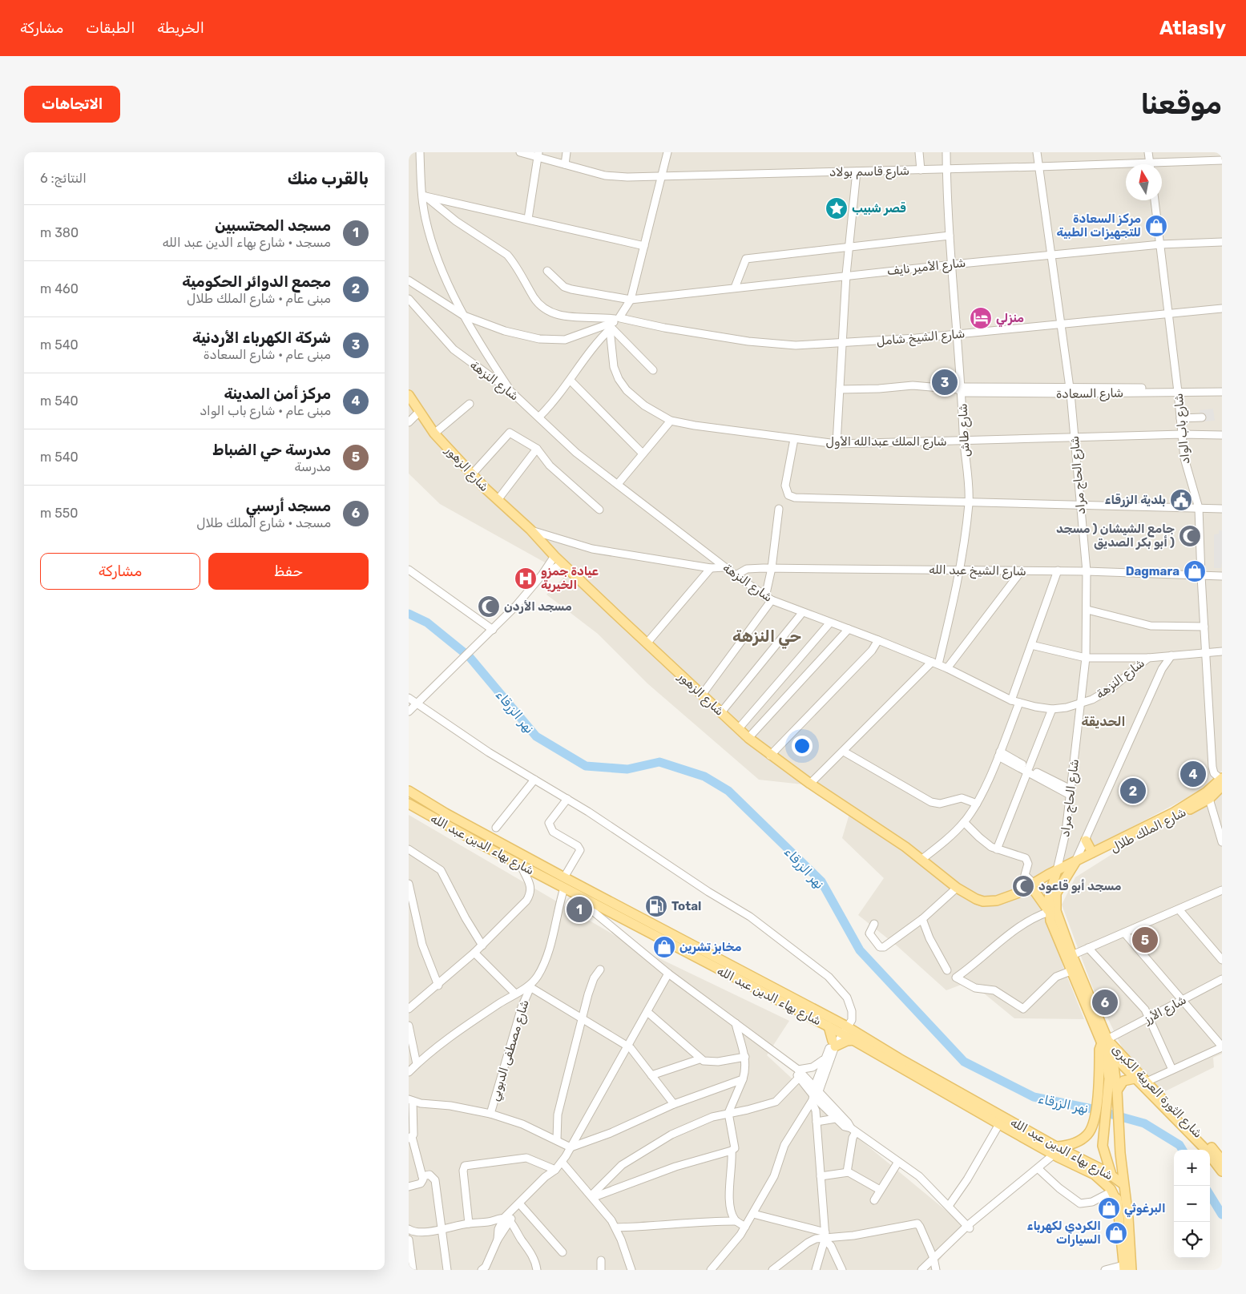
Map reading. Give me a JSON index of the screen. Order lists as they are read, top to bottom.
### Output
{
  "streets": {
    "main road": [
      "شارع الزهور",
      "شارع الملك طلال",
      "شارع بهاء الدين عبد الله",
      "شارع الثورة العربية الكبرى"
    ],
    "street": [
      "شارع قاسم بولاد",
      "شارع الأمير نايف",
      "شارع الشيخ شامل",
      "شارع النزهة",
      "شارع السعادة",
      "شارع باب الواد",
      "شارع طاش",
      "شارع الملك عبدالله الأول",
      "شارع الحاج مراد",
      "شارع الشيخ عبد الله",
      "شارع الأرز",
      "شارع مصطفى الدبوبي"
    ]
  },
  "crossings": [
    ["شارع قاسم بولاد", "شارع طاش"],
    ["شارع قاسم بولاد", "شارع الحاج مراد"],
    ["شارع الأمير نايف", "شارع باب الواد"],
    ["شارع الأمير نايف", "شارع طاش"],
    ["شارع الأمير نايف", "شارع الحاج مراد"],
    ["شارع الشيخ شامل", "شارع باب الواد"],
    ["شارع الشيخ شامل", "شارع طاش"],
    ["شارع الشيخ شامل", "شارع الملك عبدالله الأول"],
    ["شارع الشيخ شامل", "شارع الحاج مراد"],
    ["شارع النزهة", "شارع طاش"],
    ["شارع النزهة", "شارع الحاج مراد"],
    ["شارع النزهة", "شارع الشيخ عبد الله"],
    ["شارع السعادة", "شارع باب الواد"],
    ["شارع السعادة", "شارع طاش"],
    ["شارع السعادة", "شارع الحاج مراد"],
    ["شارع باب الواد", "شارع الملك عبدالله الأول"],
    ["شارع باب الواد", "شارع الشيخ عبد الله"],
    ["شارع باب الواد", "شارع الملك طلال"],
    ["شارع طاش", "شارع الملك عبدالله الأول"],
    ["شارع طاش", "شارع الشيخ عبد الله"],
    ["شارع الملك عبدالله الأول", "شارع الحاج مراد"],
    ["شارع الزهور", "شارع الحاج مراد"],
    ["شارع الزهور", "شارع الملك طلال"],
    ["شارع الحاج مراد", "شارع الشيخ عبد الله"],
    ["شارع الحاج مراد", "شارع الملك طلال"],
    ["شارع بهاء الدين عبد الله", "شارع مصطفى الدبوبي"],
    ["شارع الأرز", "شارع الثورة العربية الكبرى"]
  ],
  "districts": ["حي النزهة", "الحديقة"],
  "water": ["نهر الزرقاء"],
  "places": {
    "place": ["قصر شبيب"],
    "shop": [
      "مركز السعادة للتجهيزات الطبية",
      "Dagmara",
      "مخابز تشرين",
      "البرغوثي",
      "الكردي لكهرباء السيارات"
    ],
    "hotel": ["منزلي"],
    "public building": ["بلدية الزرقاء"],
    "mosque": ["جامع الشيشان ( مسجد أبو بكر الصديق )", "مسجد الأردن", "مسجد أبو قاعود"],
    "hospital": ["عيادة جمزو الخيرية"],
    "fuel station": ["Total"]
  },
  "north": "top",
  "page": {
    "header": "Atlasly",
    "nav": ["الخريطة", "الطبقات", "مشاركة"],
    "buttons": [
      "الاتجاهات",
      ["حفظ", "مشاركة"]
    ],
    "title": "موقعنا",
    "heading": ["بالقرب منك", "النتائج: 6"],
    "list": [
      {
        "mark": "1",
        "name": "مسجد المحتسبين",
        "note": "مسجد · شارع بهاء الدين عبد الله",
        "value": "380 m"
      },
      {
        "mark": "2",
        "name": "مجمع الدوائر الحكومية",
        "note": "مبنى عام · شارع الملك طلال",
        "value": "460 m"
      },
      {
        "mark": "3",
        "name": "شركة الكهرباء الأردنية",
        "note": "مبنى عام · شارع السعادة",
        "value": "540 m"
      },
      {
        "mark": "4",
        "name": "مركز أمن المدينة",
        "note": "مبنى عام · شارع باب الواد",
        "value": "540 m"
      },
      {
        "mark": "5",
        "name": "مدرسة حي الضباط",
        "note": "مدرسة",
        "value": "540 m"
      },
      {
        "mark": "6",
        "name": "مسجد أرسبي",
        "note": "مسجد · شارع الملك طلال",
        "value": "550 m"
      }
    ],
    "pins": [
      "3",
      "4",
      "2",
      "1",
      "5",
      "6"
    ],
    "map_buttons": ["+", "−"]
  }
}
